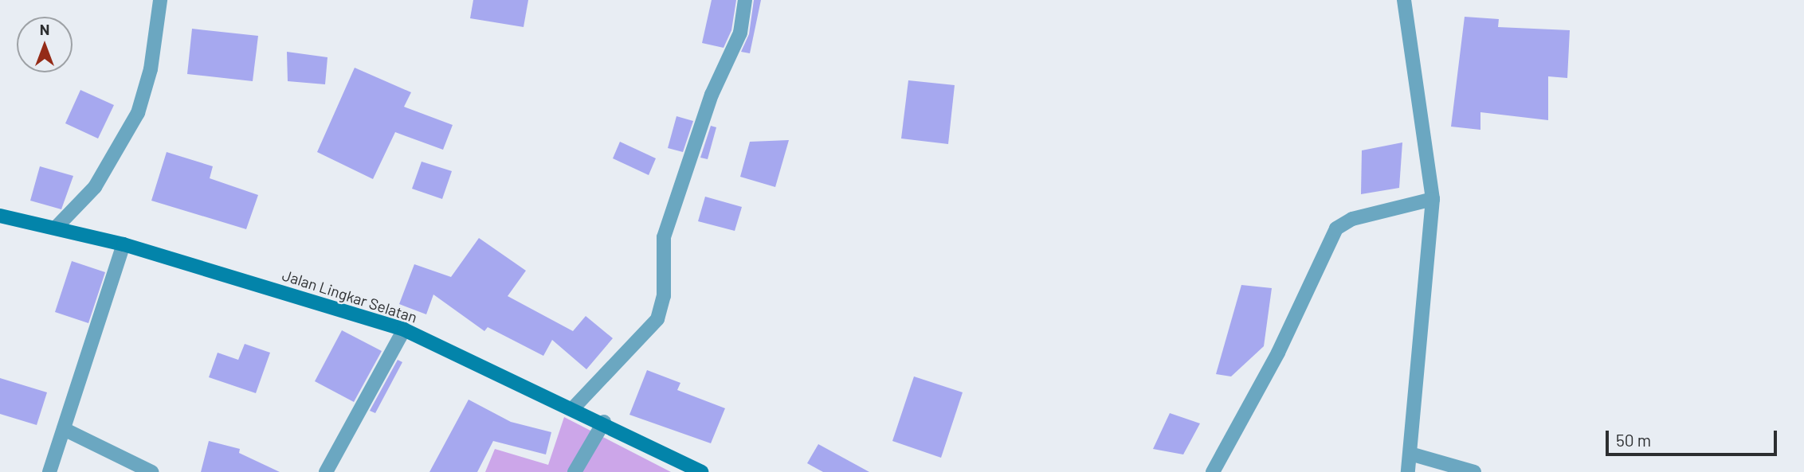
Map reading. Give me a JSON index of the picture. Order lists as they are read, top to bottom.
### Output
{
  "streets": {
    "street": ["Jalan Lingkar Selatan"]
  },
  "scale_bar": "50 m",
  "north": "top"
}
